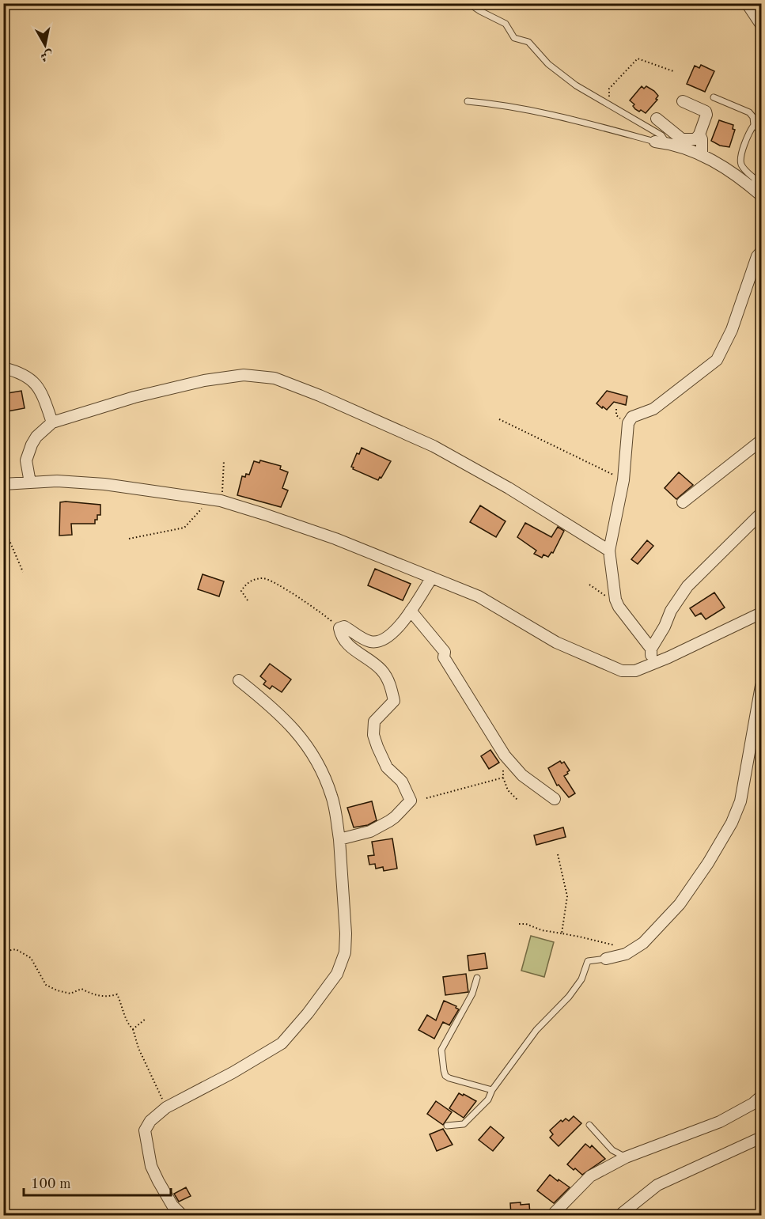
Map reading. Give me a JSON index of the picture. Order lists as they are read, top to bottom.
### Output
{
  "scale_bar": "100 m",
  "north": "bottom"
}
